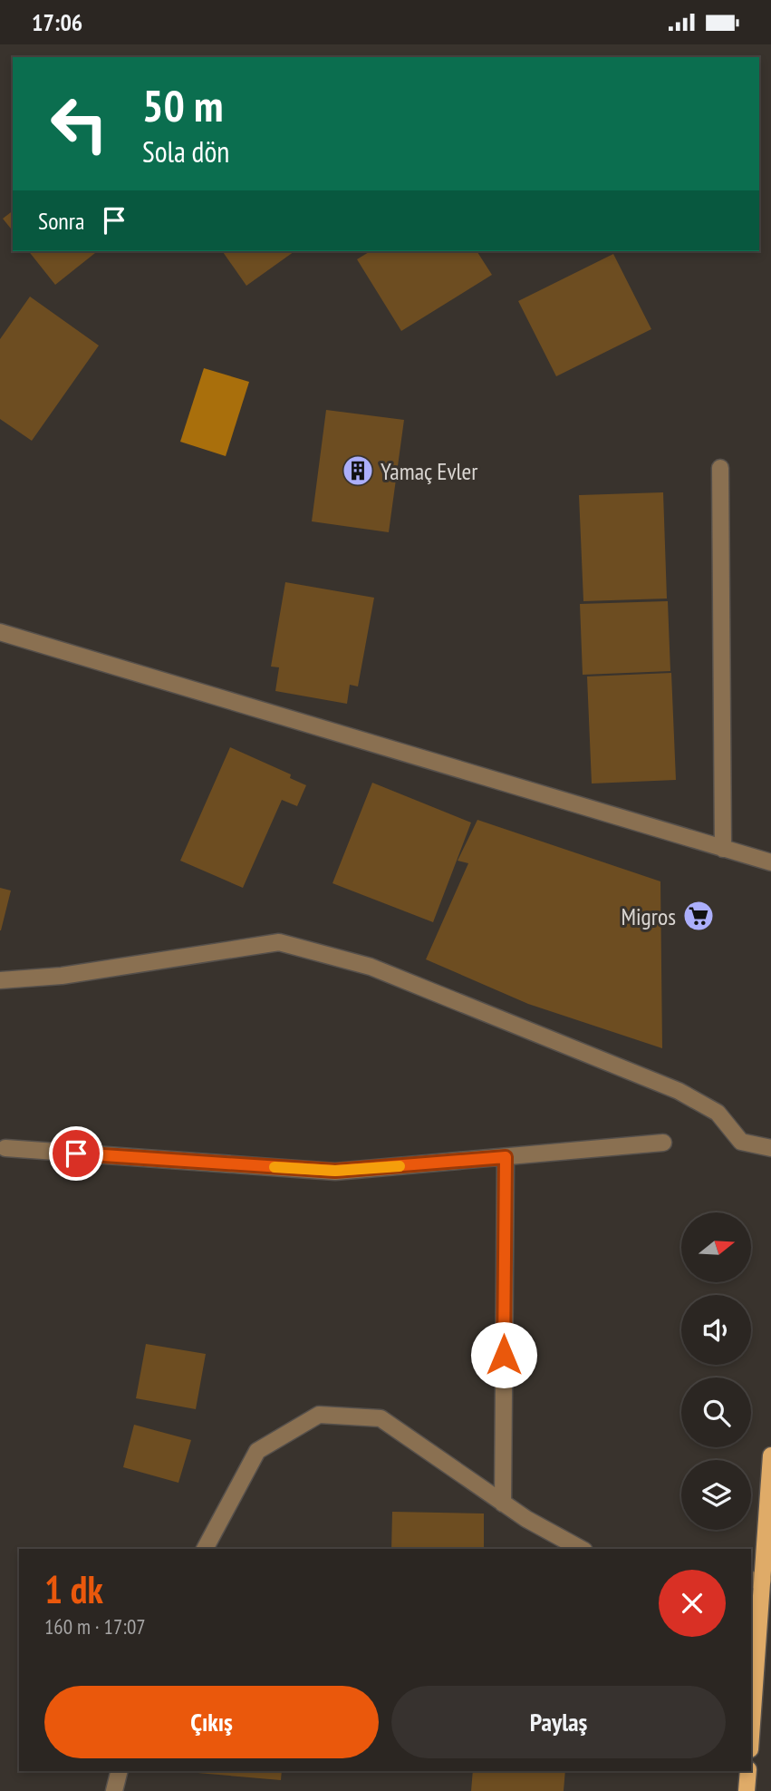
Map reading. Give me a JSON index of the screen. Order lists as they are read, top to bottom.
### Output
{
  "places": {
    "building": ["Yamaç Evler"],
    "supermarket": ["Migros"]
  },
  "north": "right",
  "page": {
    "status": "17:06",
    "turn": ["50 m", "Sola dön"],
    "then": "Sonra",
    "heading": ["1 dk", "160 m · 17:07"],
    "buttons": ["Çıkış", "Paylaş"]
  }
}
